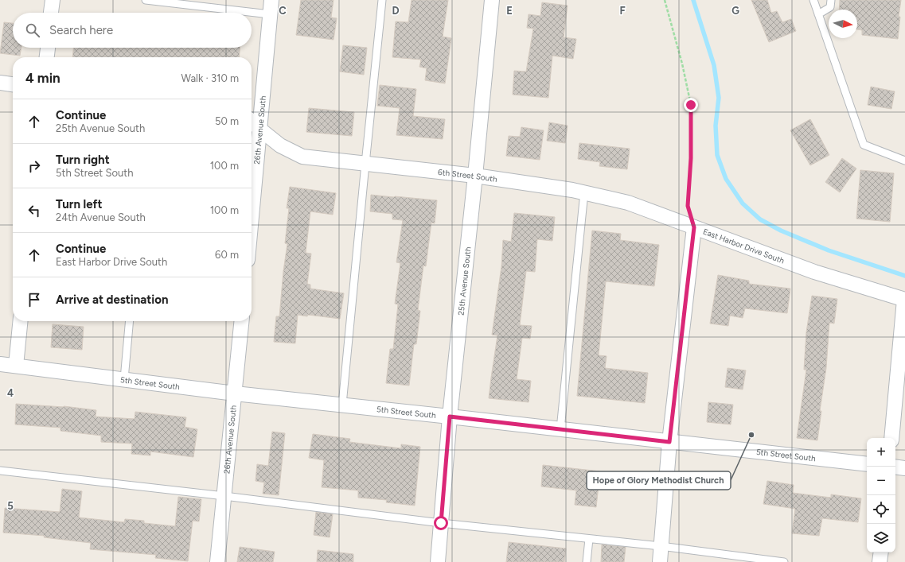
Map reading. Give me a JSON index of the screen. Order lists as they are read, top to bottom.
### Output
{
  "streets": {
    "street": [
      "26th Avenue South",
      "6th Street South",
      "East Harbor Drive South",
      "25th Avenue South",
      "5th Street South"
    ]
  },
  "crossings": [
    ["26th Avenue South", "6th Street South"],
    ["26th Avenue South", "5th Street South"],
    ["6th Street South", "East Harbor Drive South"],
    ["6th Street South", "25th Avenue South"],
    ["25th Avenue South", "5th Street South"]
  ],
  "places": ["Hope of Glory Methodist Church"],
  "north": "right",
  "page": {
    "search": "Search here",
    "heading": ["4 min", "Walk · 310 m"],
    "list": [
      ["Continue", "25th Avenue South", "50 m"],
      ["Turn right", "5th Street South", "100 m"],
      ["Turn left", "24th Avenue South", "100 m"],
      ["Continue", "East Harbor Drive South", "60 m"],
      "Arrive at destination"
    ],
    "map_buttons": ["+", "−"]
  },
  "grid": {
    "columns": [
      "C",
      "D",
      "E",
      "F",
      "G"
    ],
    "rows": ["4", "5"]
  }
}
